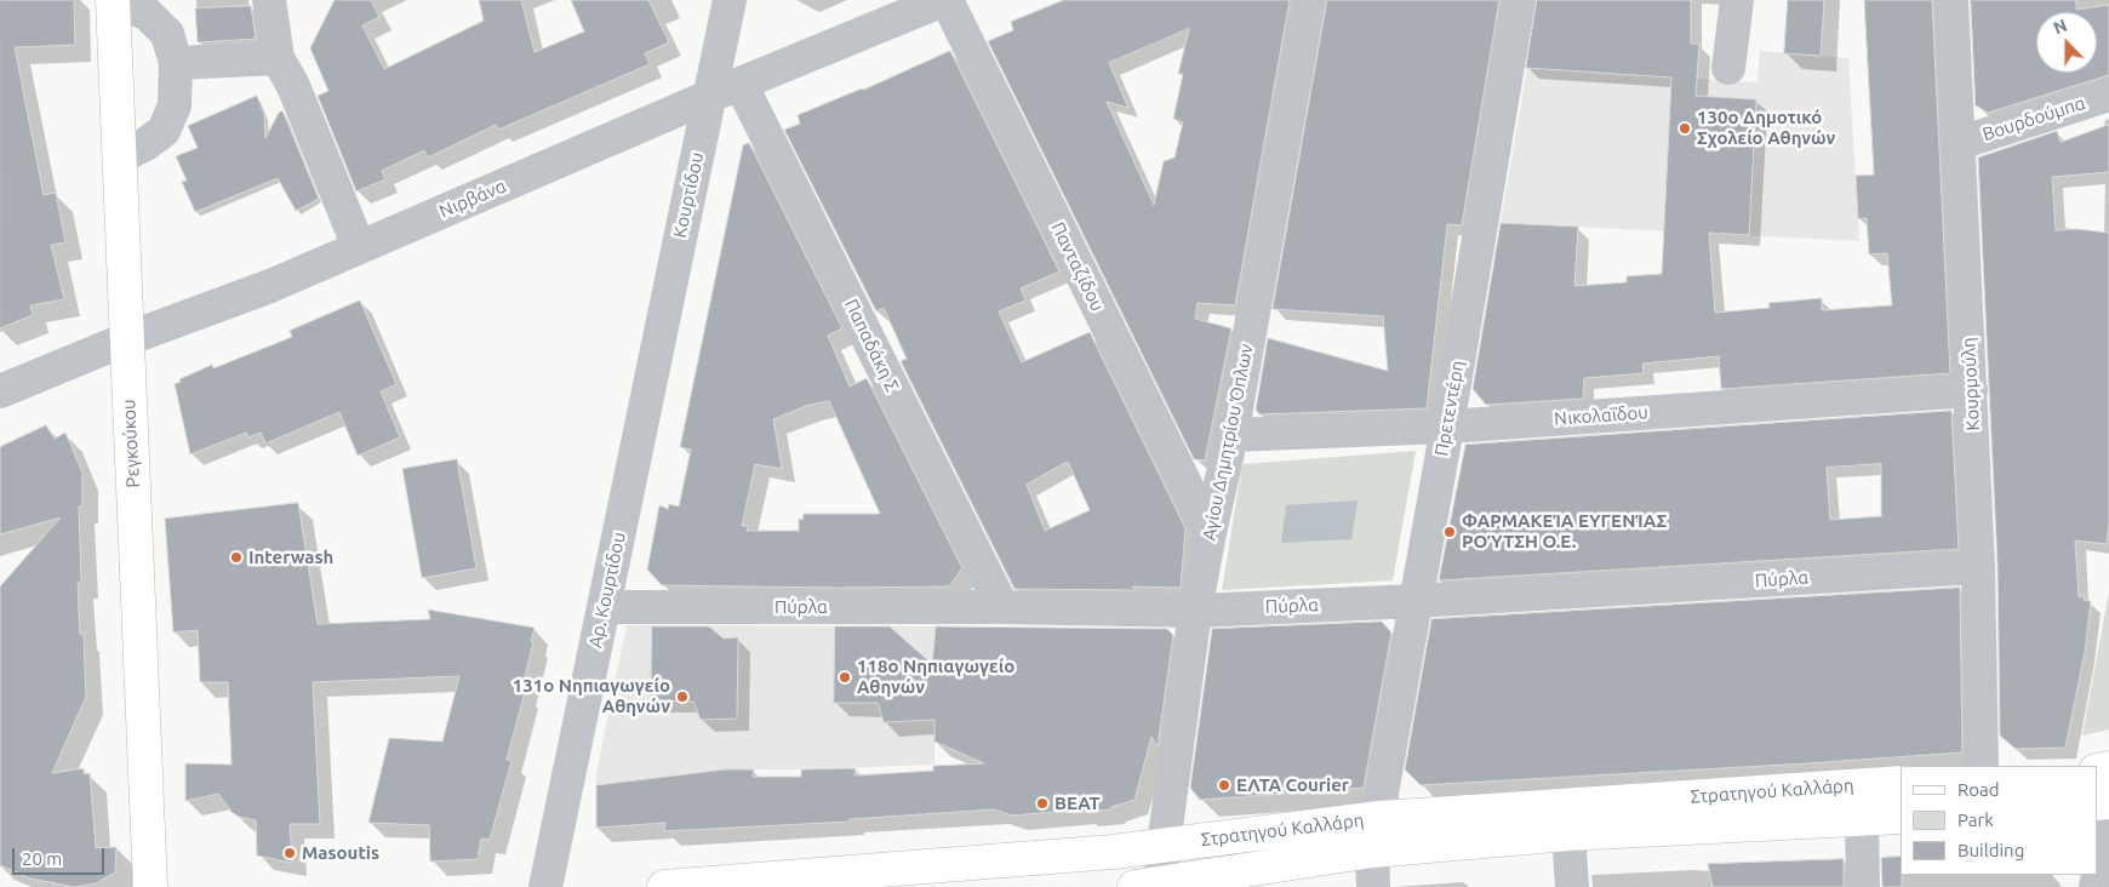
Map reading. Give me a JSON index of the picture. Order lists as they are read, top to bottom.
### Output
{
  "streets": {
    "main road": ["Ρεγκούκου", "Στρατηγού Καλλάρη"],
    "street": [
      "Βουρδούμπα",
      "Κουρτίδου",
      "Νιρβάνα",
      "Πανταζίδου",
      "Παπαδάκη Σ",
      "Κουρμούλη",
      "Πρετεντέρη",
      "Νικολαΐδου",
      "Αγίου Δημητρίου Όπλων",
      "Πύρλα",
      "Αρ. Κουρτίδου"
    ]
  },
  "crossings": [
    ["Βουρδούμπα", "Κουρμούλη"],
    ["Κουρτίδου", "Νιρβάνα"],
    ["Κουρτίδου", "Αρ. Κουρτίδου"],
    ["Νιρβάνα", "Πανταζίδου"],
    ["Νιρβάνα", "Παπαδάκη Σ"],
    ["Νιρβάνα", "Ρεγκούκου"],
    ["Πανταζίδου", "Αγίου Δημητρίου Όπλων"],
    ["Παπαδάκη Σ", "Πύρλα"],
    ["Κουρμούλη", "Νικολαΐδου"],
    ["Κουρμούλη", "Πύρλα"],
    ["Πρετεντέρη", "Νικολαΐδου"],
    ["Πρετεντέρη", "Πύρλα"],
    ["Πρετεντέρη", "Στρατηγού Καλλάρη"],
    ["Νικολαΐδου", "Αγίου Δημητρίου Όπλων"],
    ["Αγίου Δημητρίου Όπλων", "Πύρλα"],
    ["Αγίου Δημητρίου Όπλων", "Στρατηγού Καλλάρη"],
    ["Πύρλα", "Αρ. Κουρτίδου"]
  ],
  "places": [
    "130ο Δημοτικό Σχολείο Αθηνών",
    "ΦΑΡΜΑΚΕΊΑ ΕΥΓΕΝΊΑΣ ΡΟΎΤΣΗ Ο.Ε.",
    "Interwash",
    "118ο Νηπιαγωγείο Αθηνών",
    "131ο Νηπιαγωγείο Αθηνών",
    "ΕΛΤΑ Courier",
    "ΒΕΑΤ",
    "Masoutis"
  ],
  "legend": ["Road", "Park", "Building"],
  "scale_bar": "20 m",
  "north": "top"
}
